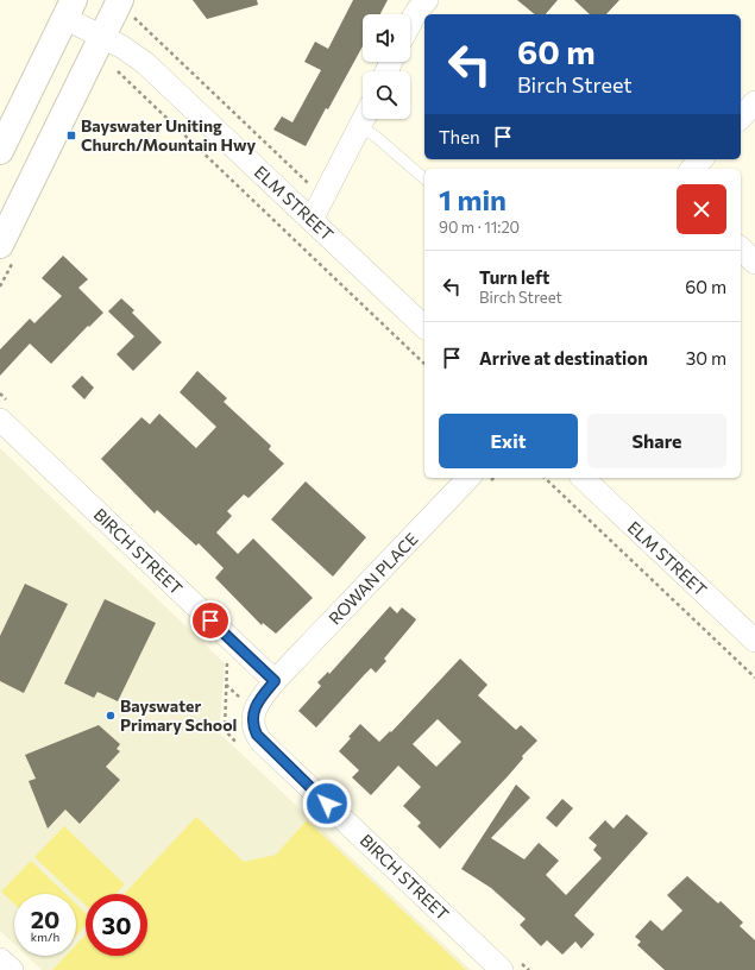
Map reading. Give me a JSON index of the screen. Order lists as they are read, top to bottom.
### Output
{
  "streets": {
    "street": ["ELM STREET", "BIRCH STREET", "ROWAN PLACE"]
  },
  "crossings": [
    ["BIRCH STREET", "ROWAN PLACE"]
  ],
  "places": {
    "transit": ["Bayswater Uniting Church/Mountain Hwy"],
    "other": ["Bayswater Primary School"]
  },
  "page": {
    "turn": ["60 m", "Birch Street"],
    "then": "Then",
    "heading": ["1 min", "90 m · 11:20"],
    "list": [
      {
        "name": "Turn left",
        "note": "Birch Street",
        "value": "60 m"
      },
      {
        "name": "Arrive at destination",
        "value": "30 m"
      }
    ],
    "buttons": ["Exit", "Share"],
    "speed": "20 km/h",
    "limit": "30"
  }
}
